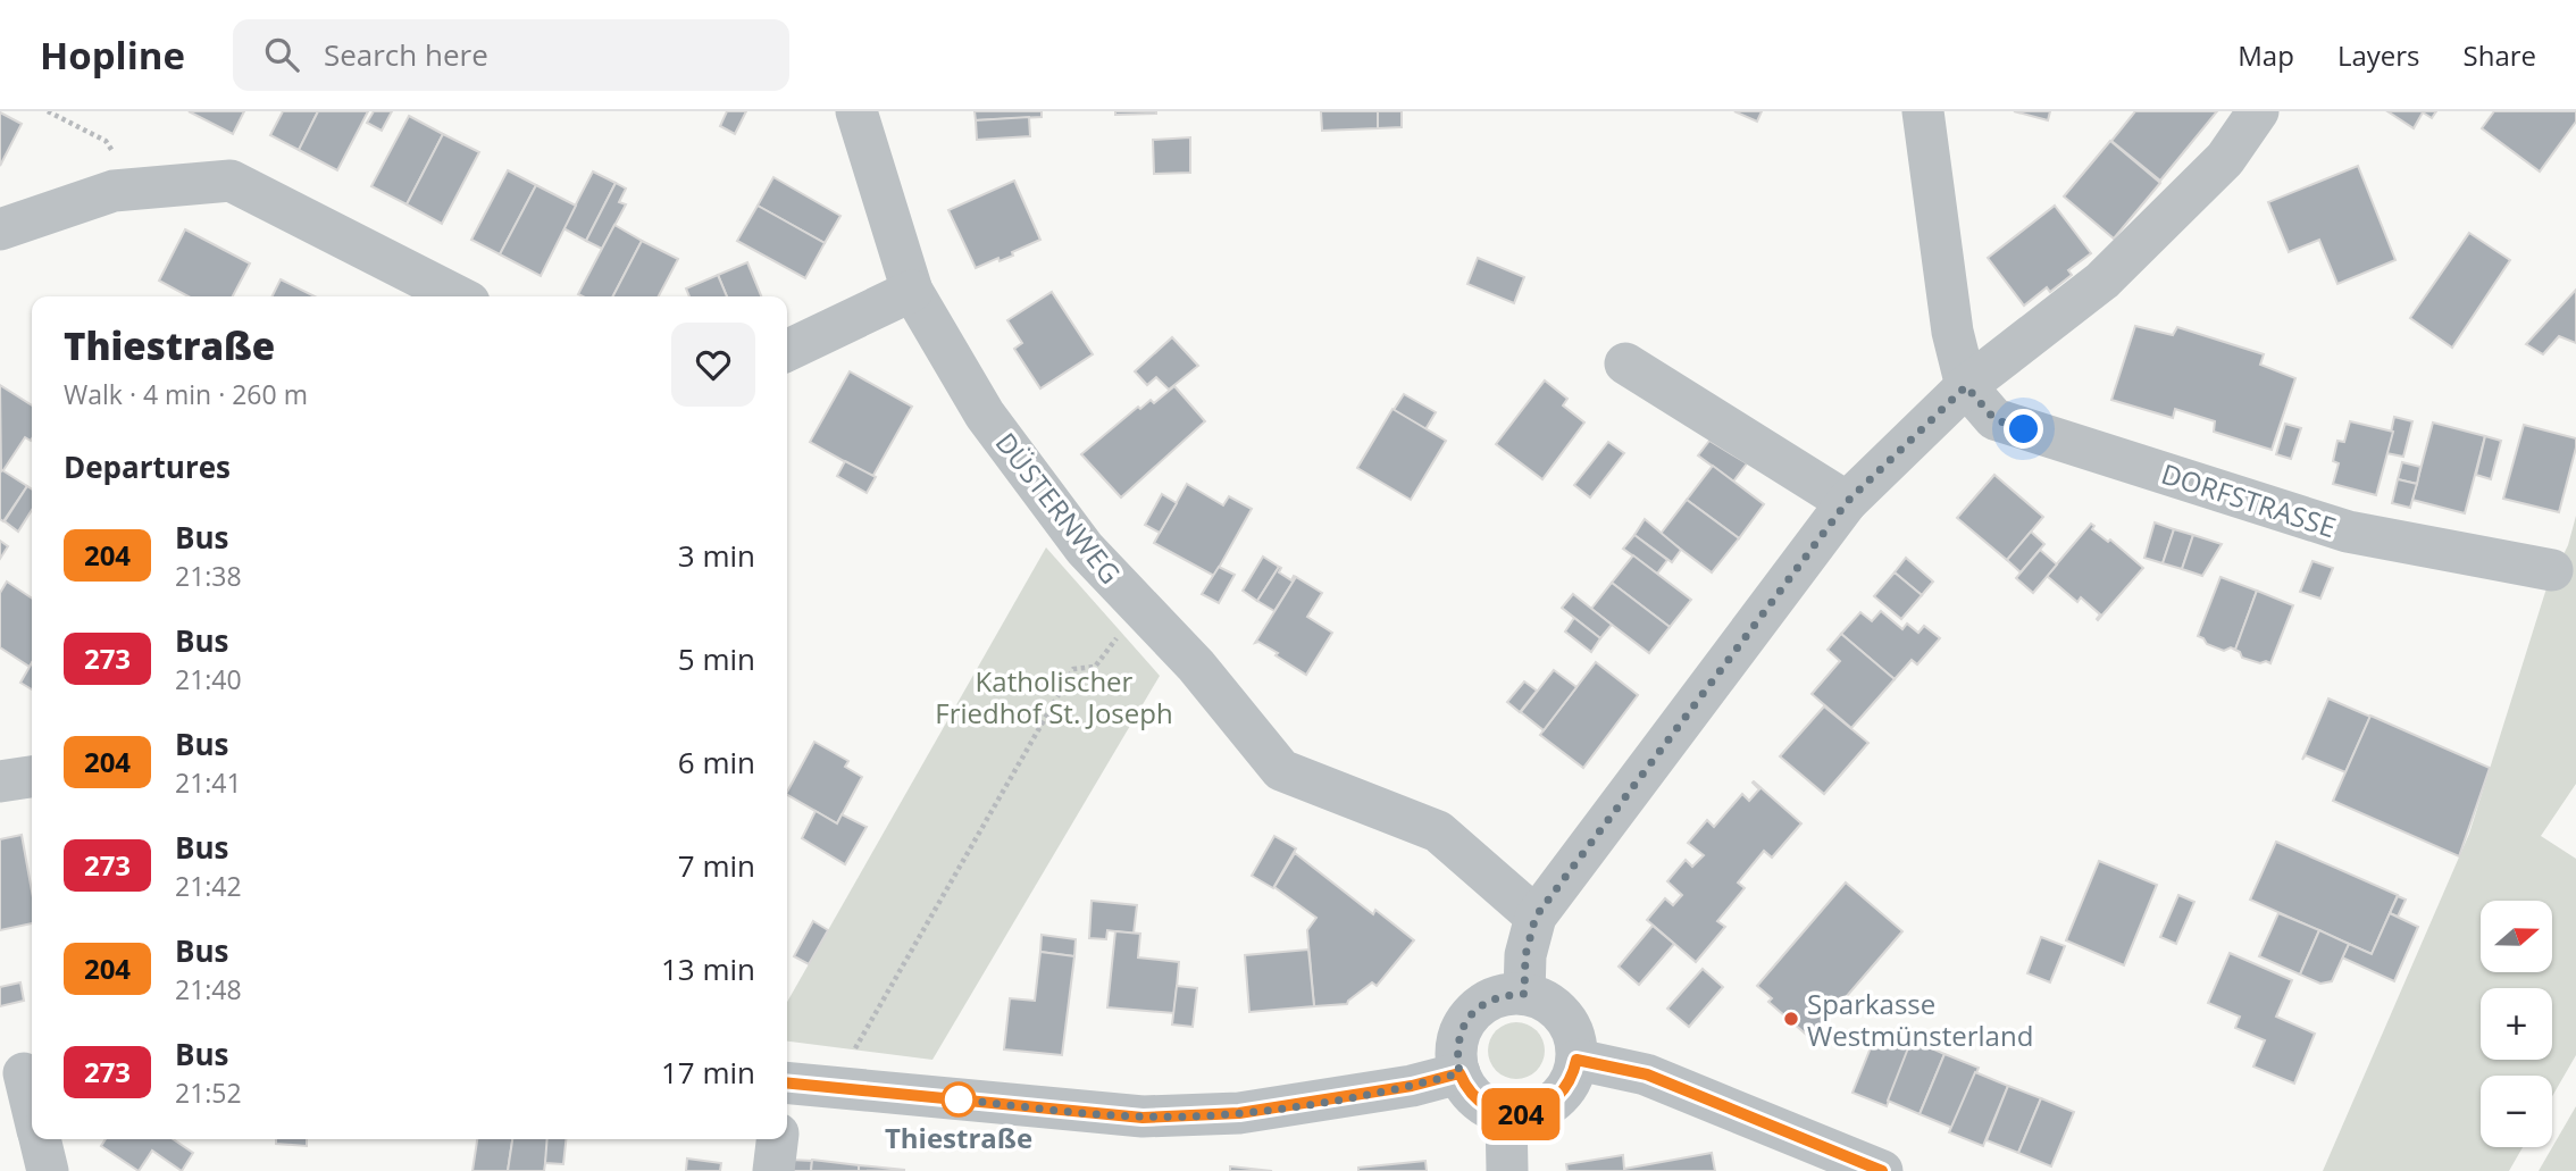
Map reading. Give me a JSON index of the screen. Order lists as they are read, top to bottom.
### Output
{
  "streets": {
    "street": ["DORFSTRASSE", "DÜSTERNWEG"]
  },
  "parks": ["Katholischer Friedhof St. Joseph"],
  "places": ["Sparkasse Westmünsterland", "Thiestraße"],
  "lines": ["bus line 204"],
  "north": "right",
  "page": {
    "header": "Hopline",
    "search": "Search here",
    "nav": ["Map", "Layers", "Share"],
    "on_map": "204",
    "heading": [
      ["Thiestraße", "Walk · 4 min · 260 m"],
      "Departures"
    ],
    "list": [
      {
        "mark": "204",
        "name": "Bus",
        "note": "21:38",
        "value": "3 min"
      },
      {
        "mark": "273",
        "name": "Bus",
        "note": "21:40",
        "value": "5 min"
      },
      {
        "mark": "204",
        "name": "Bus",
        "note": "21:41",
        "value": "6 min"
      },
      {
        "mark": "273",
        "name": "Bus",
        "note": "21:42",
        "value": "7 min"
      },
      {
        "mark": "204",
        "name": "Bus",
        "note": "21:48",
        "value": "13 min"
      },
      {
        "mark": "273",
        "name": "Bus",
        "note": "21:52",
        "value": "17 min"
      }
    ],
    "map_buttons": ["+", "−"]
  }
}
